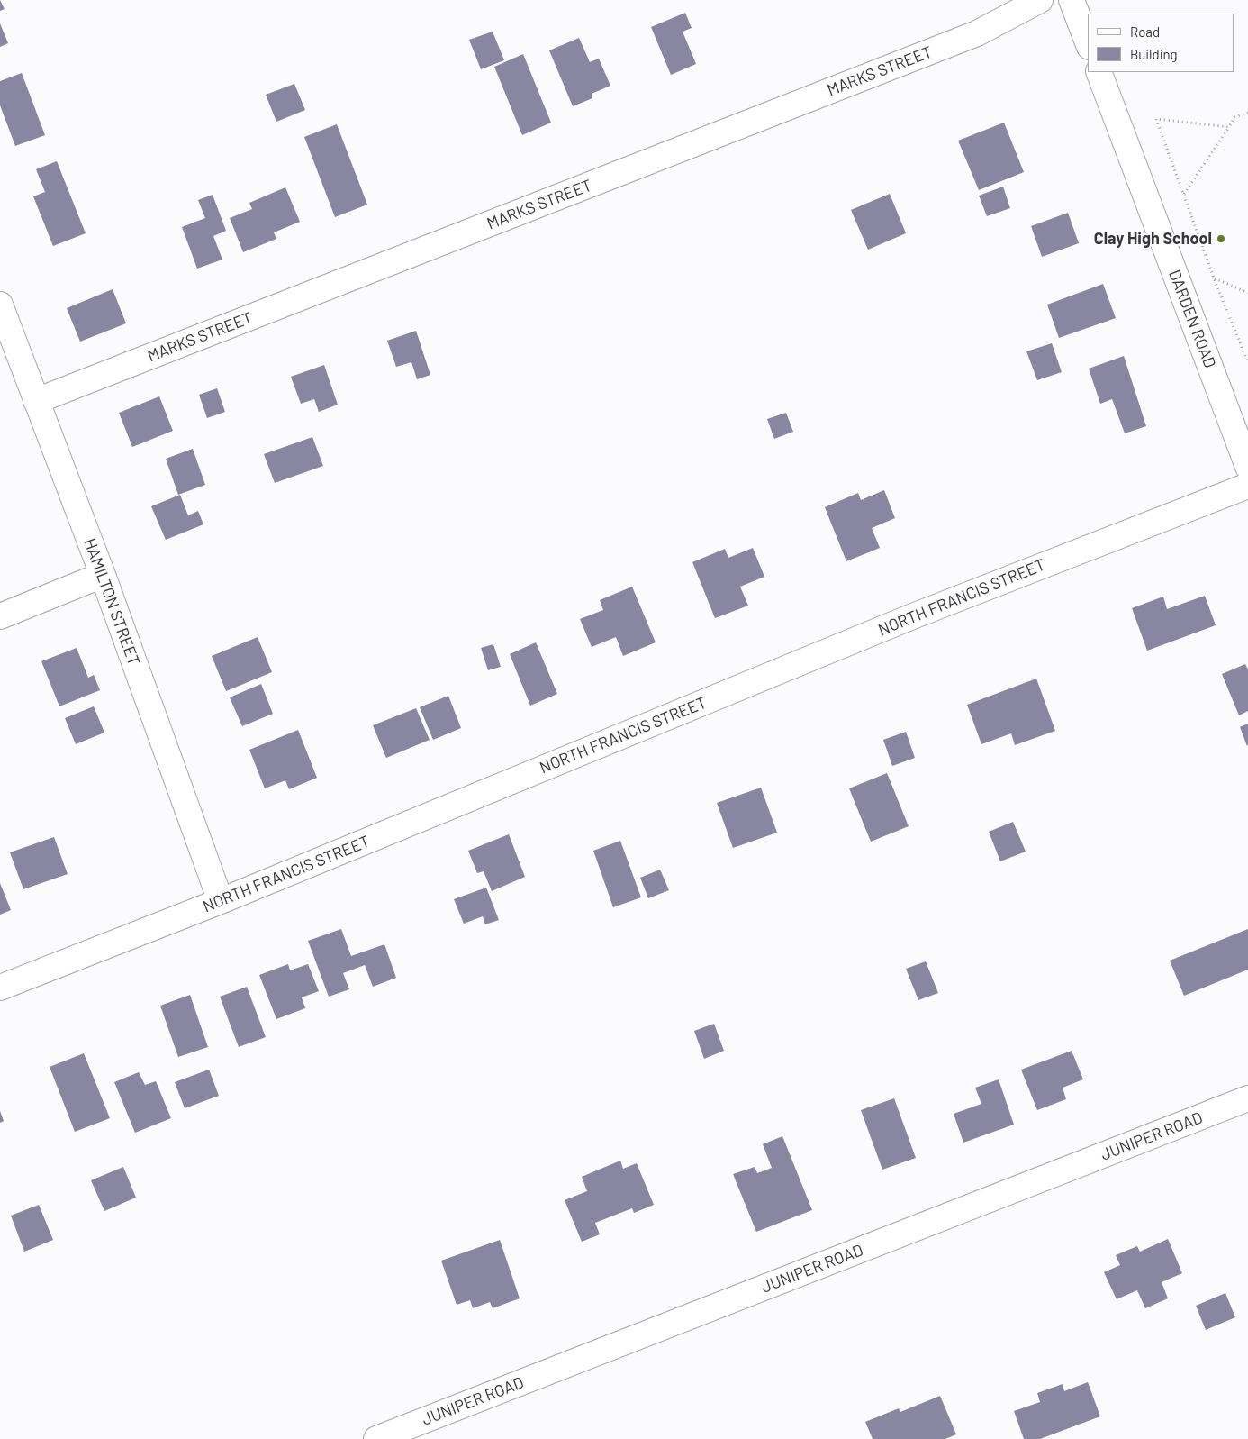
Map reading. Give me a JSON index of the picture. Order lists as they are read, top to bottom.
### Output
{
  "streets": {
    "street": [
      "MARKS STREET",
      "DARDEN ROAD",
      "NORTH FRANCIS STREET",
      "HAMILTON STREET",
      "JUNIPER ROAD"
    ]
  },
  "crossings": [
    ["MARKS STREET", "HAMILTON STREET"],
    ["NORTH FRANCIS STREET", "HAMILTON STREET"]
  ],
  "places": ["Clay High School"],
  "legend": ["Road", "Building"]
}
